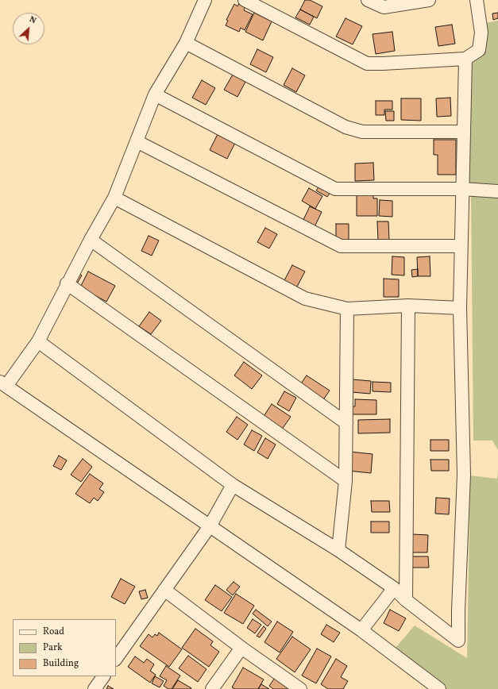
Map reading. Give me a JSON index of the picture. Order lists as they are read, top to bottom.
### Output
{
  "legend": ["Road", "Park", "Building"],
  "north": "top right"
}
